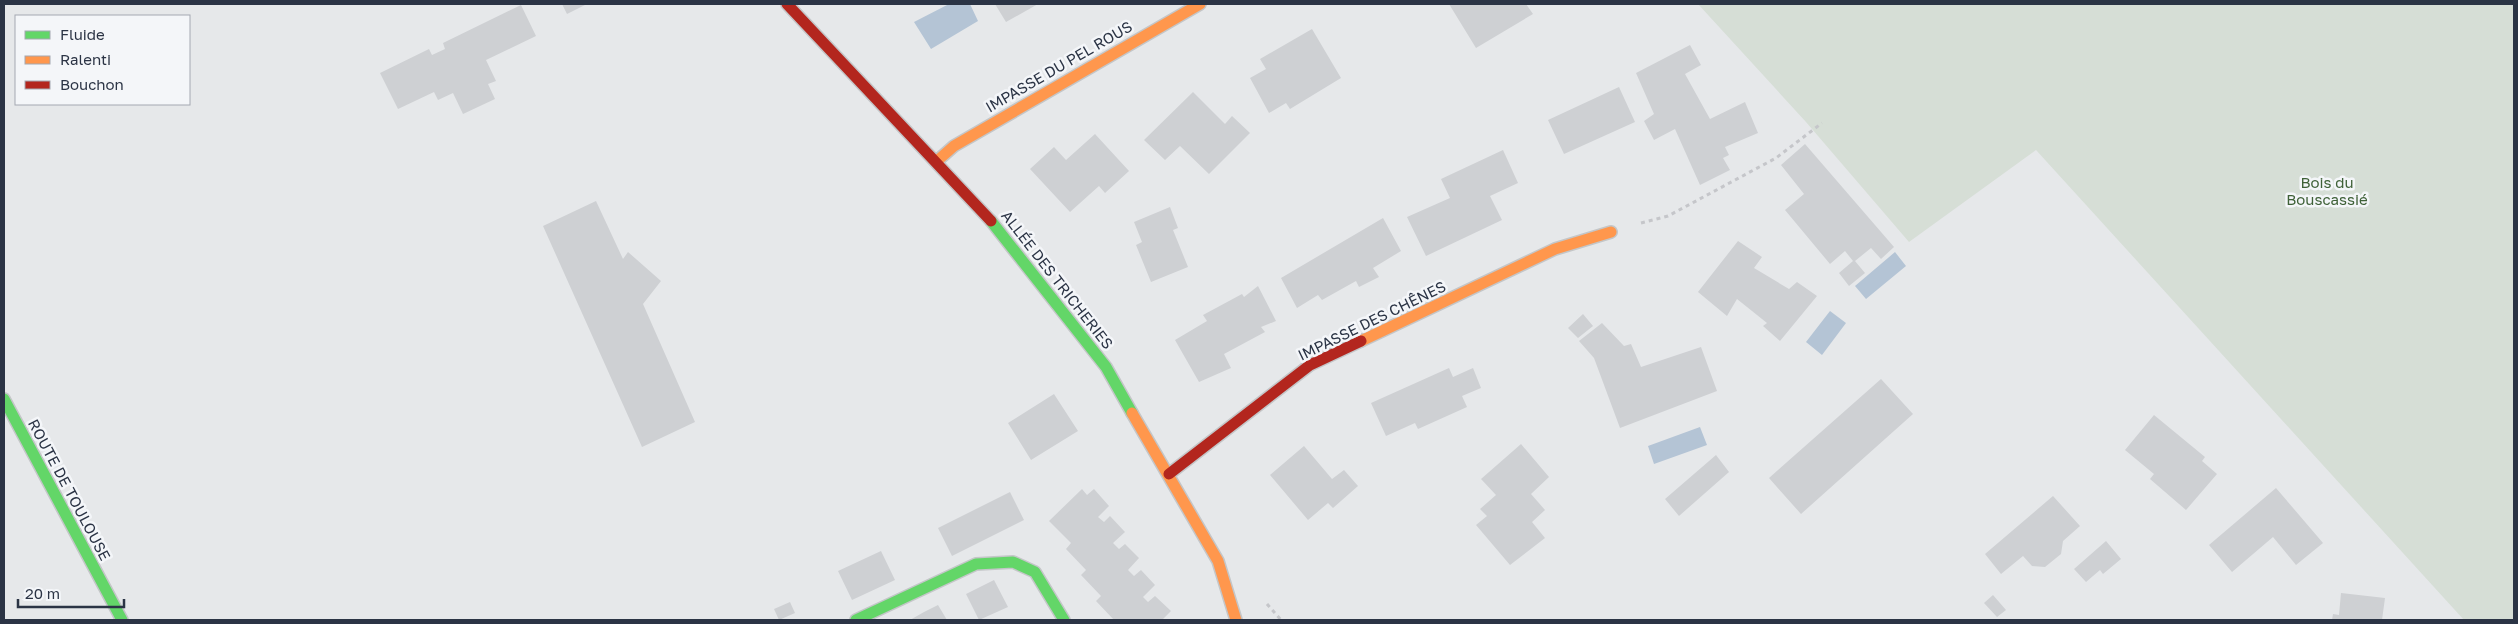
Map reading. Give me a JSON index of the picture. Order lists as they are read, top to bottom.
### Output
{
  "streets": {
    "street": [
      "IMPASSE DU PEL ROUS",
      "ALLÉE DES TRICHERIES",
      "IMPASSE DES CHÊNES",
      "ROUTE DE TOULOUSE"
    ]
  },
  "crossings": [
    ["IMPASSE DU PEL ROUS", "ALLÉE DES TRICHERIES"],
    ["ALLÉE DES TRICHERIES", "IMPASSE DES CHÊNES"]
  ],
  "parks": ["Bois du Bouscassié"],
  "legend": ["Fluide", "Ralenti", "Bouchon"],
  "scale_bar": "20 m"
}
